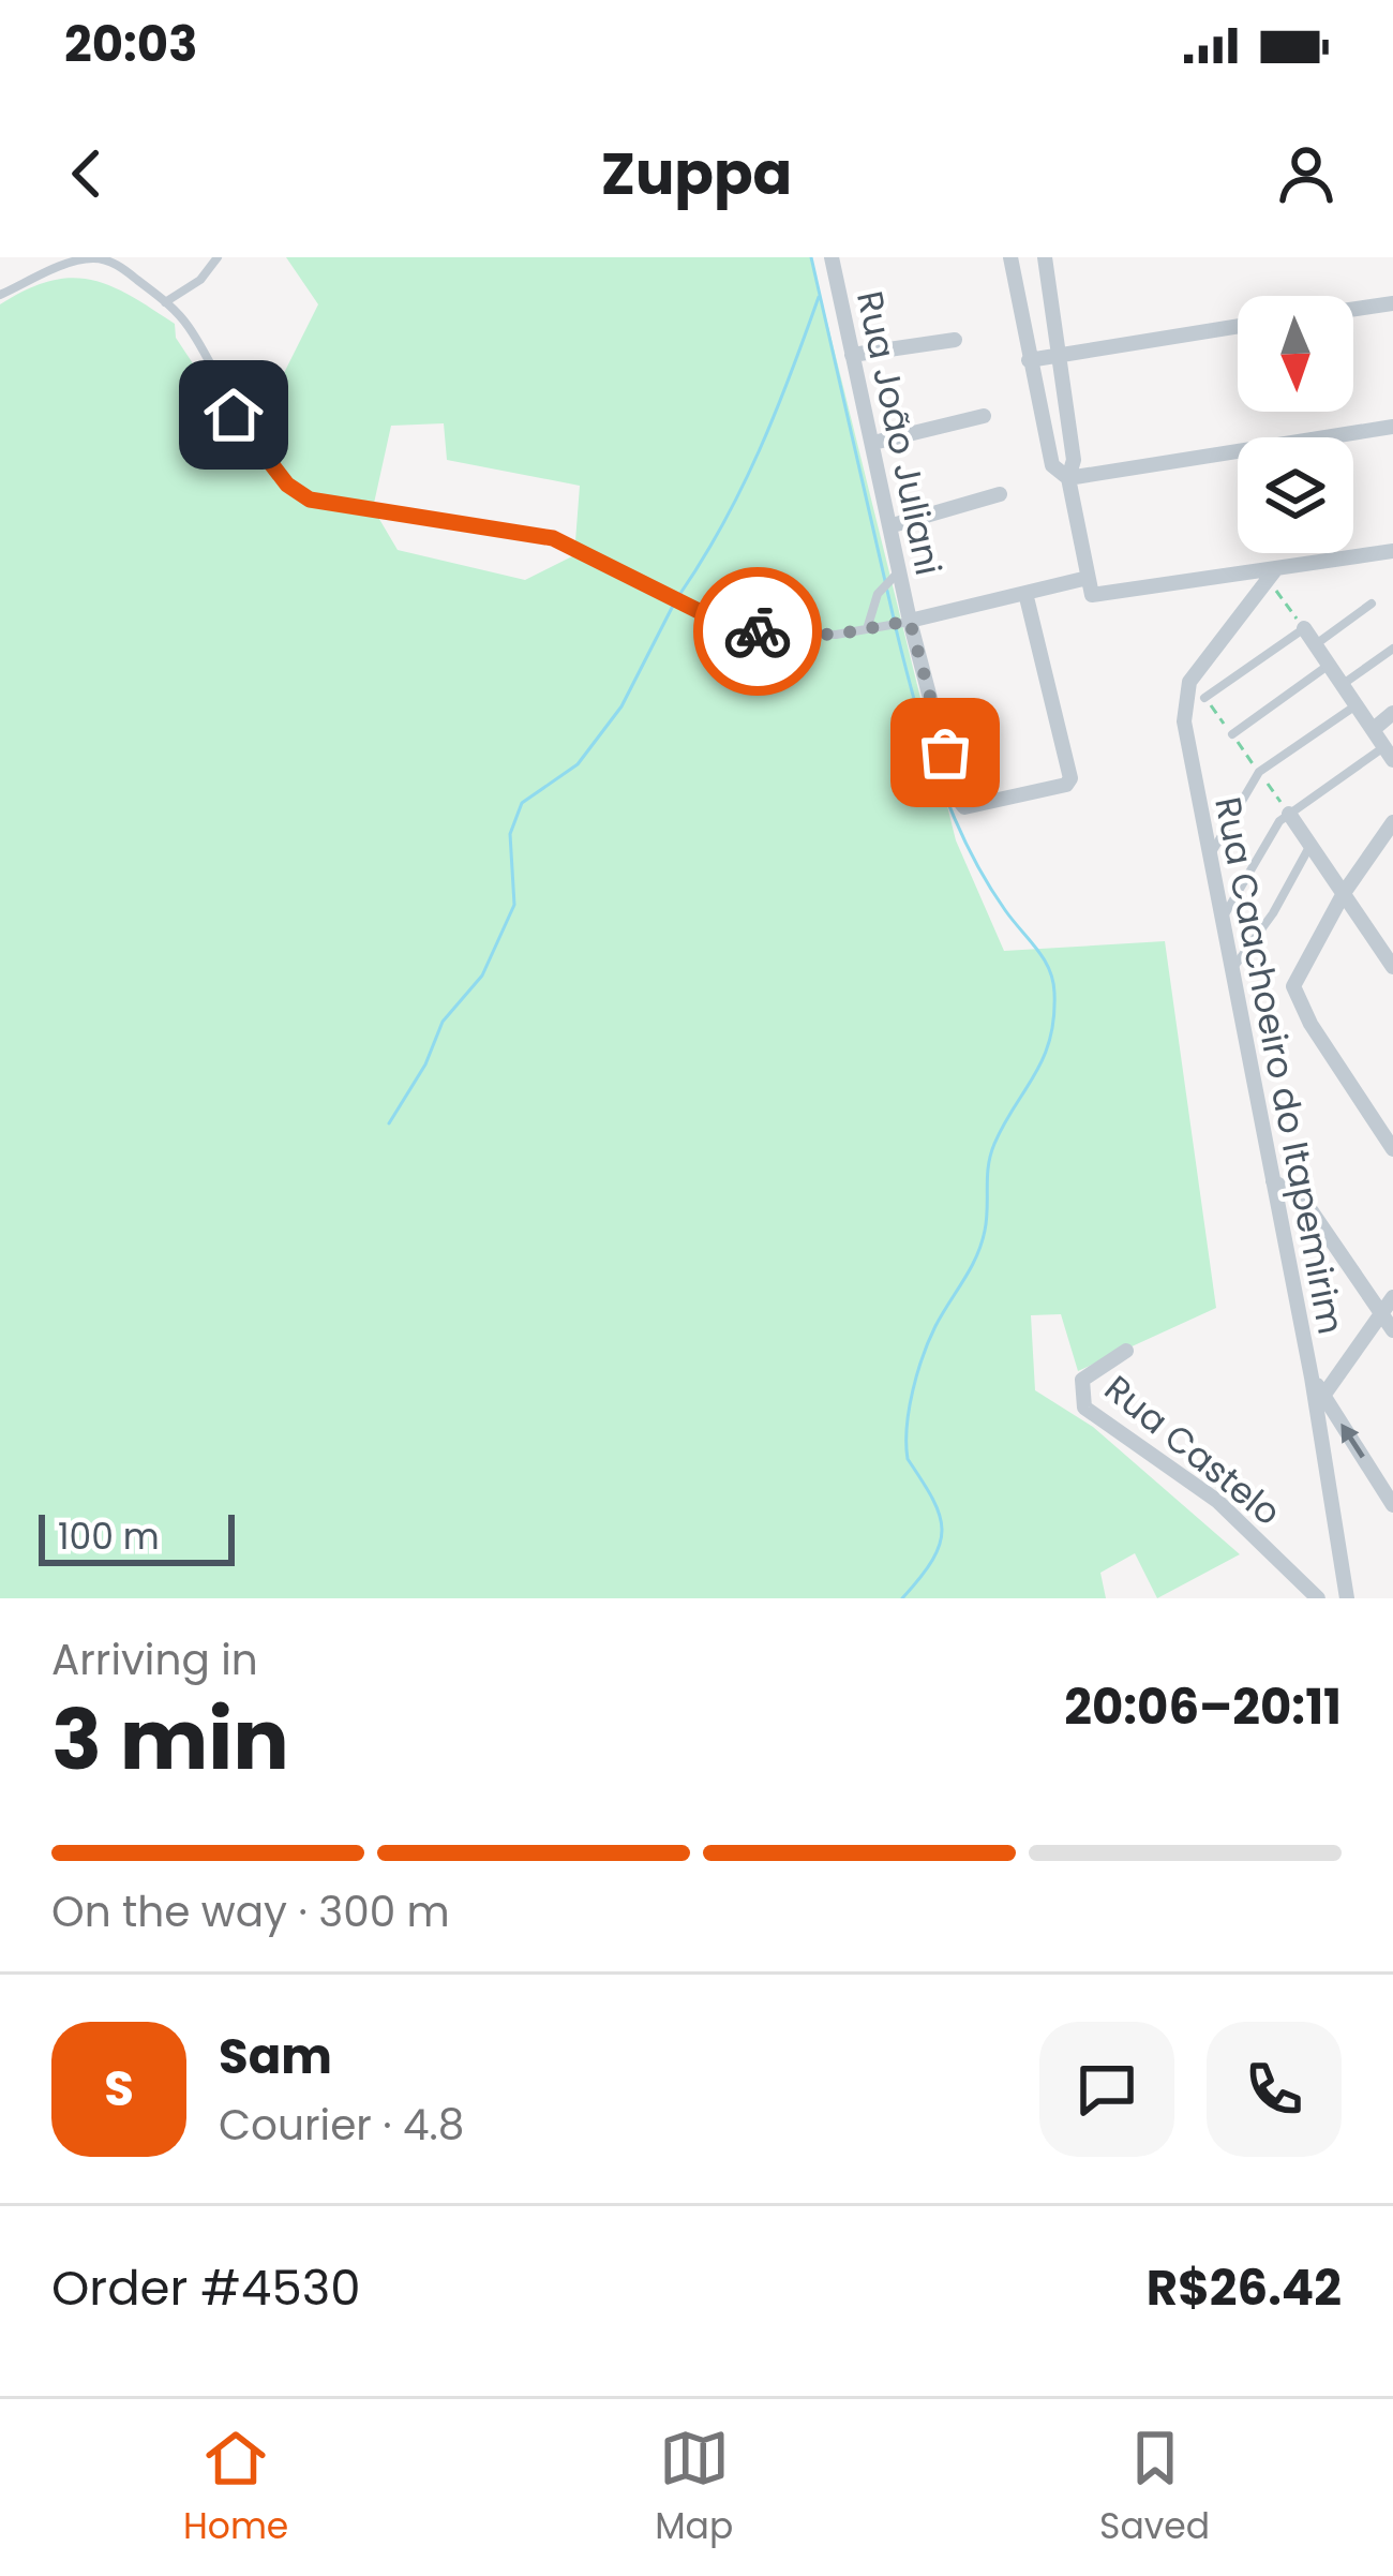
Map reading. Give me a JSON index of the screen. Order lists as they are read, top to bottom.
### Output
{
  "streets": {
    "street": ["Rua João Juliani", "Rua Caachoeiro do Itapemirim", "Rua Castelo"]
  },
  "scale_bar": "100 m",
  "north": "bottom",
  "page": {
    "status": "20:03",
    "header": "Zuppa",
    "scale": "100 m",
    "heading": ["3 min", "Arriving in", "20:06–20:11"],
    "panel": [
      "Sam",
      "Courier · 4.8",
      "Order #4530",
      "R$26.42"
    ],
    "bar": "On the way · 300 m",
    "round": "S",
    "tabs": ["Home", "Map", "Saved"]
  }
}
